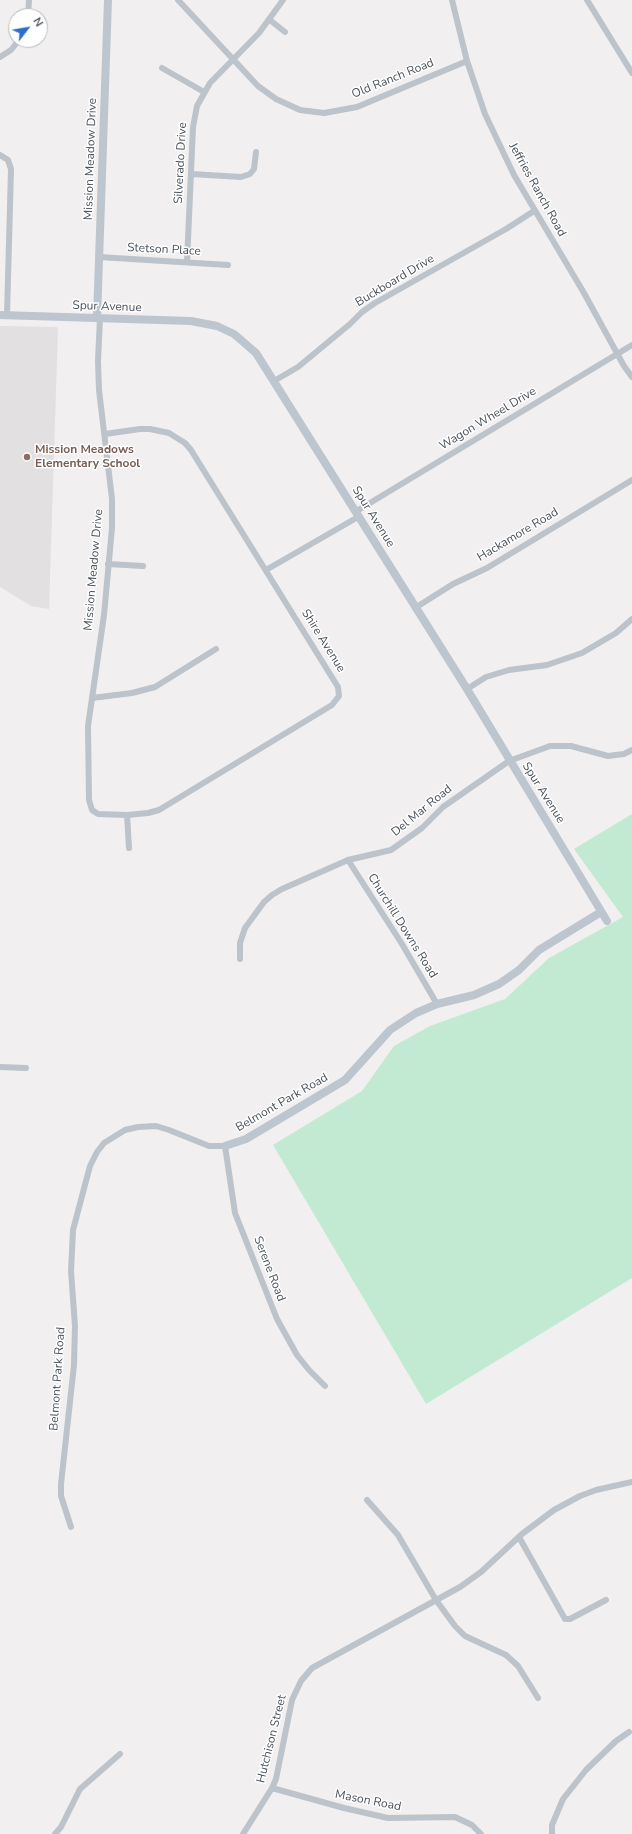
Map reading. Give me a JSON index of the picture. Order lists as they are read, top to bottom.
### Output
{
  "streets": {
    "street": [
      "Old Ranch Road",
      "Mission Meadow Drive",
      "Silverado Drive",
      "Jeffries Ranch Road",
      "Stetson Place",
      "Buckboard Drive",
      "Spur Avenue",
      "Wagon Wheel Drive",
      "Hackamore Road",
      "Shire Avenue",
      "Del Mar Road",
      "Churchill Downs Road",
      "Belmont Park Road",
      "Serene Road",
      "Hutchison Street",
      "Mason Road"
    ]
  },
  "crossings": [
    ["Old Ranch Road", "Silverado Drive"],
    ["Old Ranch Road", "Jeffries Ranch Road"],
    ["Mission Meadow Drive", "Stetson Place"],
    ["Mission Meadow Drive", "Spur Avenue"],
    ["Mission Meadow Drive", "Shire Avenue"],
    ["Silverado Drive", "Stetson Place"],
    ["Jeffries Ranch Road", "Buckboard Drive"],
    ["Jeffries Ranch Road", "Wagon Wheel Drive"],
    ["Buckboard Drive", "Spur Avenue"],
    ["Spur Avenue", "Wagon Wheel Drive"],
    ["Spur Avenue", "Hackamore Road"],
    ["Spur Avenue", "Del Mar Road"],
    ["Spur Avenue", "Belmont Park Road"],
    ["Wagon Wheel Drive", "Shire Avenue"],
    ["Del Mar Road", "Churchill Downs Road"],
    ["Churchill Downs Road", "Belmont Park Road"],
    ["Belmont Park Road", "Serene Road"],
    ["Hutchison Street", "Mason Road"]
  ],
  "places": ["Mission Meadows Elementary School"],
  "north": "top right"
}
